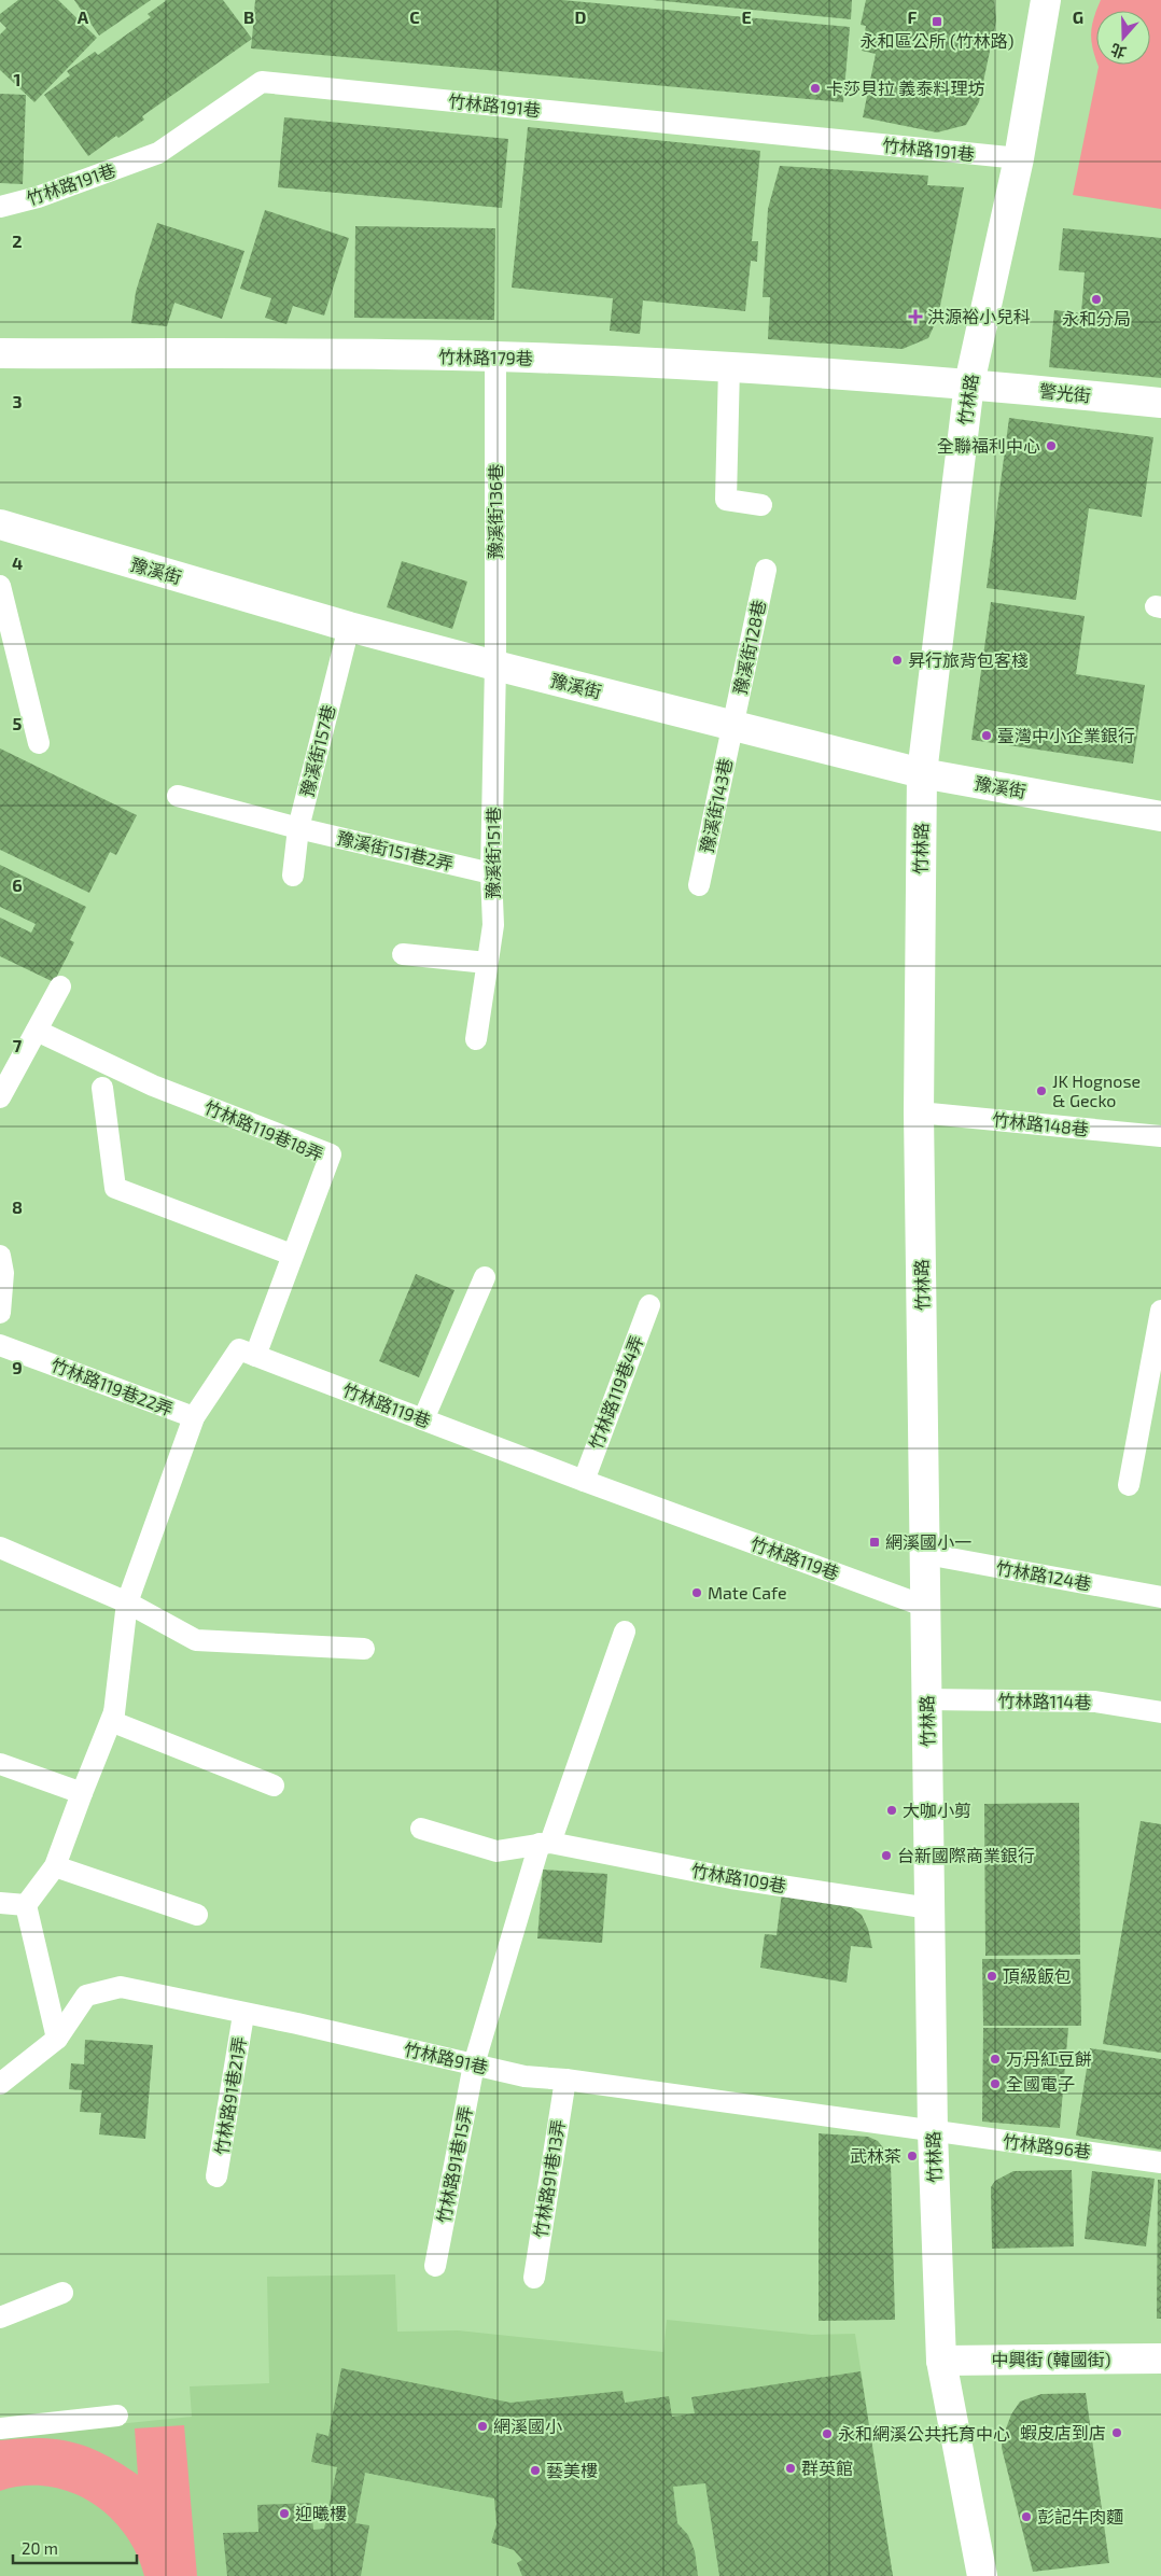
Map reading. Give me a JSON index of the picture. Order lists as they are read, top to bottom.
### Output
{
  "streets": {
    "street": [
      "竹林路179巷",
      "警光街",
      "竹林路",
      "豫溪街",
      "中興街 (韓國街)"
    ],
    "lane": [
      "竹林路191巷",
      "豫溪街136巷",
      "豫溪街128巷",
      "豫溪街157巷",
      "豫溪街143巷",
      "豫溪街151巷2弄",
      "豫溪街151巷",
      "竹林路148巷",
      "竹林路119巷18弄",
      "竹林路119巷22弄",
      "竹林路119巷4弄",
      "竹林路119巷",
      "竹林路124巷",
      "竹林路114巷",
      "竹林路109巷",
      "竹林路91巷",
      "竹林路91巷21弄",
      "竹林路96巷",
      "竹林路91巷15弄",
      "竹林路91巷13弄"
    ]
  },
  "crossings": [
    ["竹林路191巷", "竹林路"],
    ["竹林路179巷", "警光街"],
    ["竹林路179巷", "竹林路"],
    ["竹林路179巷", "豫溪街136巷"],
    ["警光街", "竹林路"],
    ["竹林路", "豫溪街"],
    ["竹林路", "竹林路148巷"],
    ["竹林路", "竹林路119巷"],
    ["竹林路", "竹林路124巷"],
    ["竹林路", "竹林路114巷"],
    ["竹林路", "竹林路109巷"],
    ["竹林路", "竹林路91巷"],
    ["竹林路", "竹林路96巷"],
    ["竹林路", "中興街 (韓國街)"],
    ["豫溪街136巷", "豫溪街"],
    ["豫溪街136巷", "豫溪街151巷"],
    ["豫溪街", "豫溪街128巷"],
    ["豫溪街", "豫溪街157巷"],
    ["豫溪街", "豫溪街143巷"],
    ["豫溪街", "豫溪街151巷"],
    ["豫溪街128巷", "豫溪街143巷"],
    ["豫溪街157巷", "豫溪街151巷2弄"],
    ["豫溪街151巷2弄", "豫溪街151巷"],
    ["竹林路119巷18弄", "竹林路119巷"],
    ["竹林路119巷22弄", "竹林路119巷"],
    ["竹林路119巷4弄", "竹林路119巷"],
    ["竹林路109巷", "竹林路91巷15弄"],
    ["竹林路91巷", "竹林路91巷21弄"],
    ["竹林路91巷", "竹林路96巷"],
    ["竹林路91巷", "竹林路91巷15弄"],
    ["竹林路91巷", "竹林路91巷13弄"]
  ],
  "places": {
    "transit": ["永和區公所 (竹林路)", "網溪國小一"],
    "other": [
      "卡莎貝拉 義泰料理坊",
      "永和分局",
      "全聯福利中心",
      "昇行旅背包客棧",
      "臺灣中小企業銀行",
      "JK Hognose & Gecko",
      "Mate Cafe",
      "大咖小剪",
      "台新國際商業銀行",
      "頂級飯包",
      "万丹紅豆餅",
      "全國電子",
      "武林茶",
      "網溪國小",
      "蝦皮店到店",
      "永和網溪公共托育中心",
      "群英館",
      "藝美樓",
      "迎曦樓",
      "彭記牛肉麵"
    ],
    "health": ["洪源裕小兒科"]
  },
  "scale_bar": "20 m",
  "north": "bottom",
  "grid": {
    "columns": [
      "A",
      "B",
      "C",
      "D",
      "E",
      "F",
      "G"
    ],
    "rows": [
      "1",
      "2",
      "3",
      "4",
      "5",
      "6",
      "7",
      "8",
      "9"
    ]
  }
}
